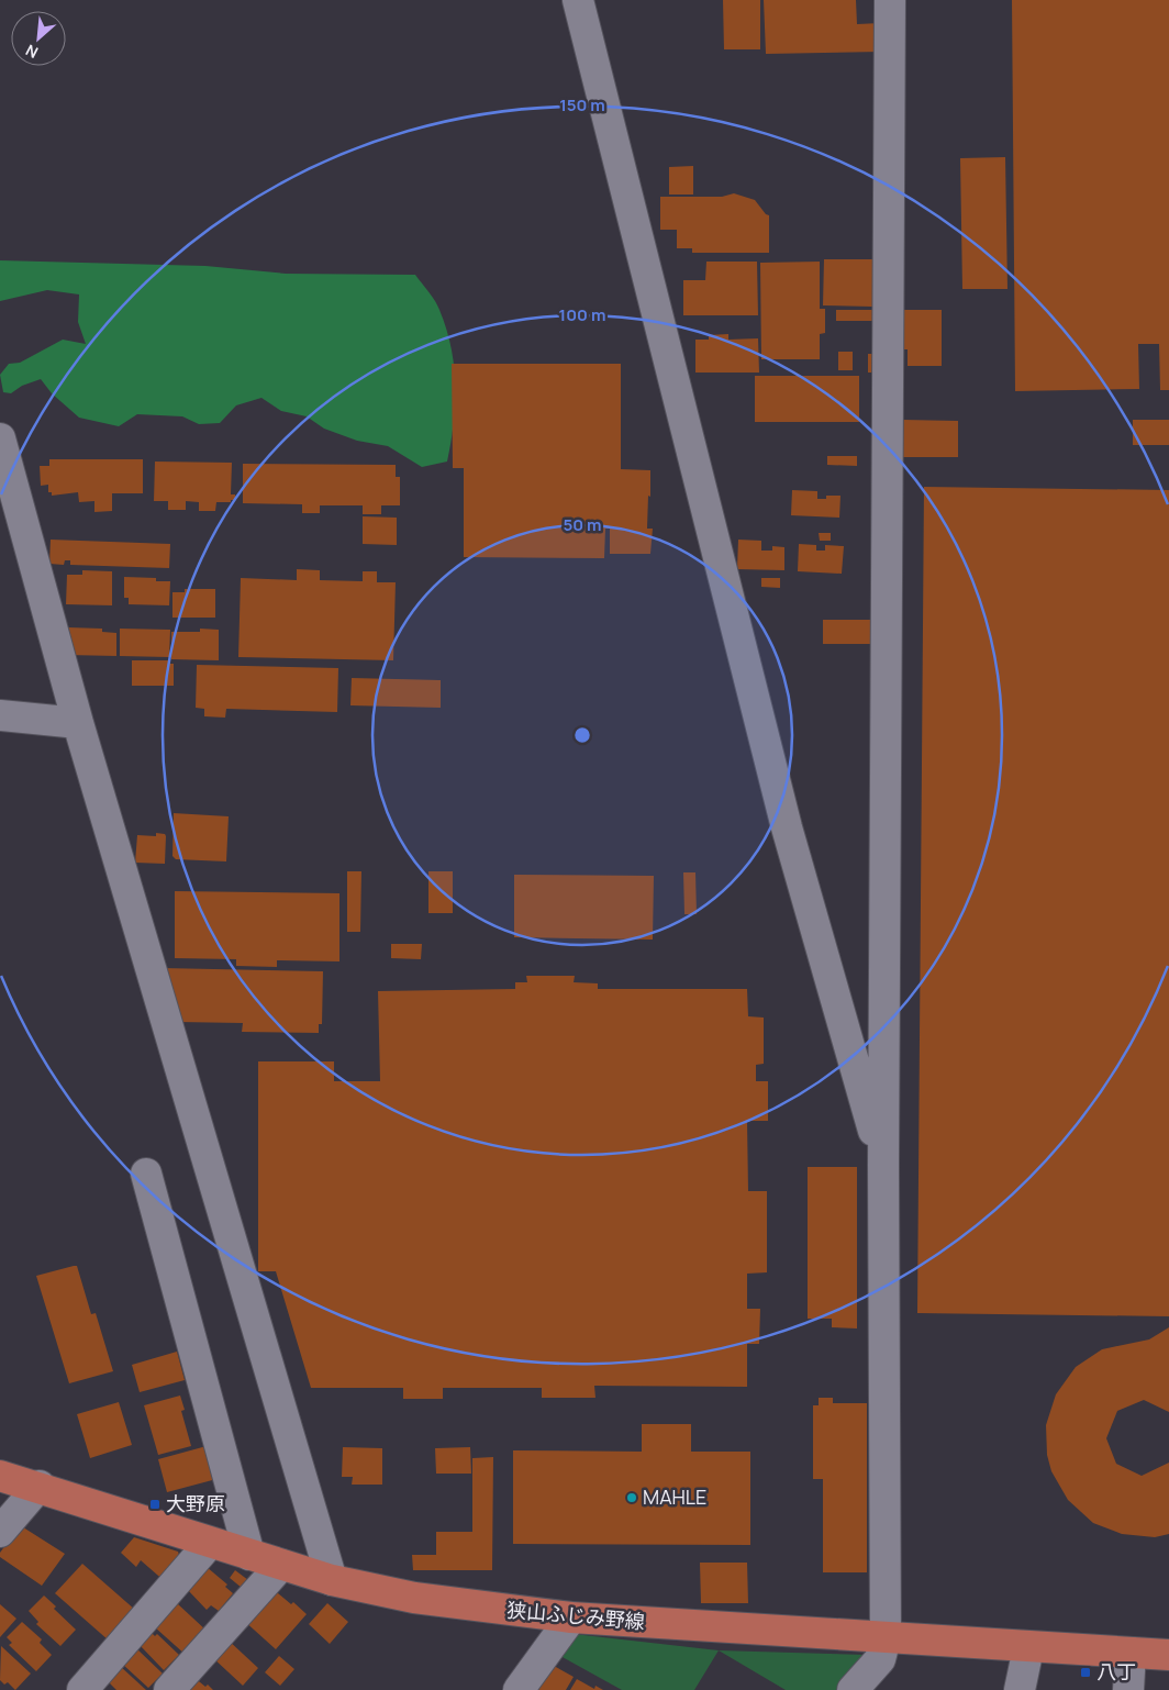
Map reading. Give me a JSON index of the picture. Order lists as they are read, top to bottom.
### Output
{
  "streets": {
    "main road": ["狭山ふじみ野線"]
  },
  "places": {
    "other": ["MAHLE"],
    "transit": ["大野原", "八丁"]
  },
  "north": "bottom left",
  "rings": ["150 m", "100 m", "50 m"]
}
